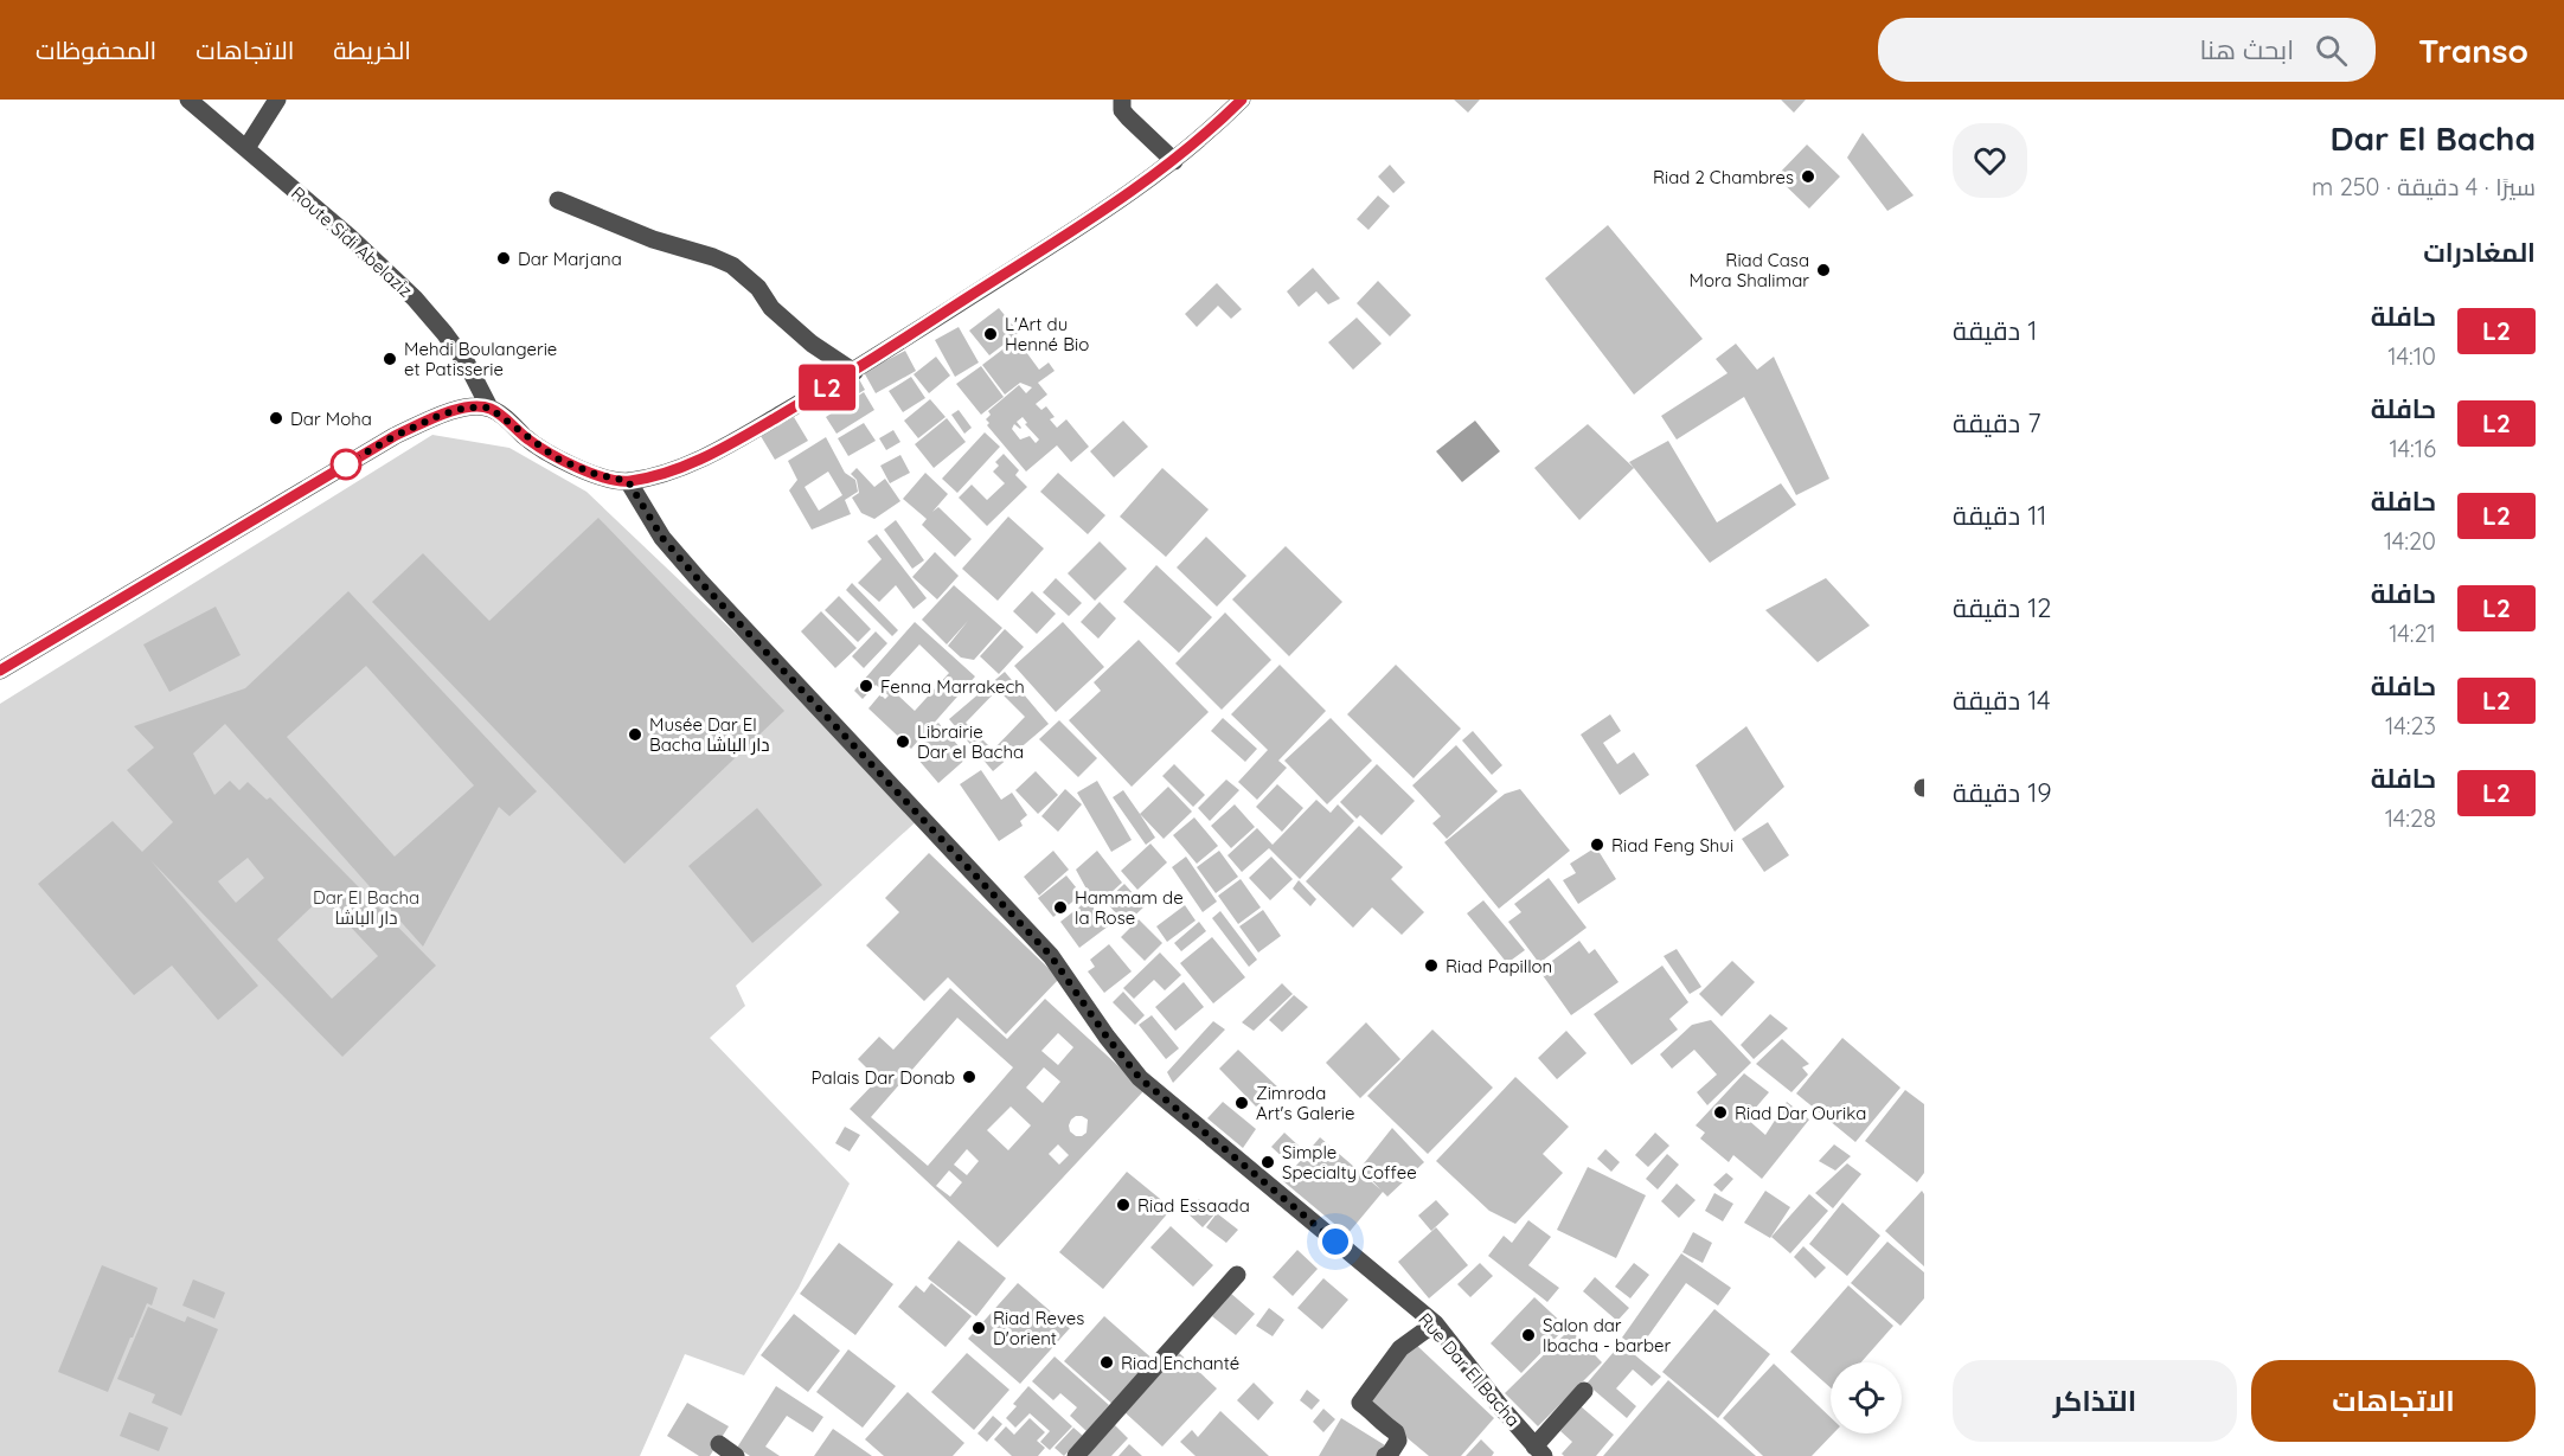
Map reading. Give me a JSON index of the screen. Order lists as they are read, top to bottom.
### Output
{
  "streets": {
    "street": ["Route Sidi Abelaziz", "Rue Dar El Bacha"]
  },
  "parks": ["Dar El Bacha دار الباشا"],
  "places": [
    "Riad 2 Chambres",
    "Dar Marjana",
    "Riad Casa Mora Shalimar",
    "L'Art du Henné Bio",
    "Mehdi Boulangerie et Patisserie",
    "Dar Moha",
    "Fenna Marrakech",
    "Musée Dar El Bacha دار الباشا",
    "Librairie Dar el Bacha",
    "Riad Feng Shui",
    "Hammam de la Rose",
    "Riad Papillon",
    "Palais Dar Donab",
    "Zimroda Art's Galerie",
    "Riad Dar Ourika",
    "Simple Specialty Coffee",
    "Riad Essaada",
    "Riad Reves D'orient",
    "Salon dar lbacha - barber",
    "Riad Enchanté"
  ],
  "lines": ["bus line L2"],
  "page": {
    "header": "Transo",
    "search": "ابحث هنا",
    "nav": ["الخريطة", "الاتجاهات", "المحفوظات"],
    "heading": [
      ["Dar El Bacha", "سيرًا · 4 دقيقة · 250 m"],
      "المغادرات"
    ],
    "on_map": "L2",
    "list": [
      {
        "mark": "L2",
        "name": "حافلة",
        "note": "14:10",
        "value": "1 دقيقة"
      },
      {
        "mark": "L2",
        "name": "حافلة",
        "note": "14:16",
        "value": "7 دقيقة"
      },
      {
        "mark": "L2",
        "name": "حافلة",
        "note": "14:20",
        "value": "11 دقيقة"
      },
      {
        "mark": "L2",
        "name": "حافلة",
        "note": "14:21",
        "value": "12 دقيقة"
      },
      {
        "mark": "L2",
        "name": "حافلة",
        "note": "14:23",
        "value": "14 دقيقة"
      },
      {
        "mark": "L2",
        "name": "حافلة",
        "note": "14:28",
        "value": "19 دقيقة"
      }
    ],
    "buttons": ["الاتجاهات", "التذاكر"]
  }
}
